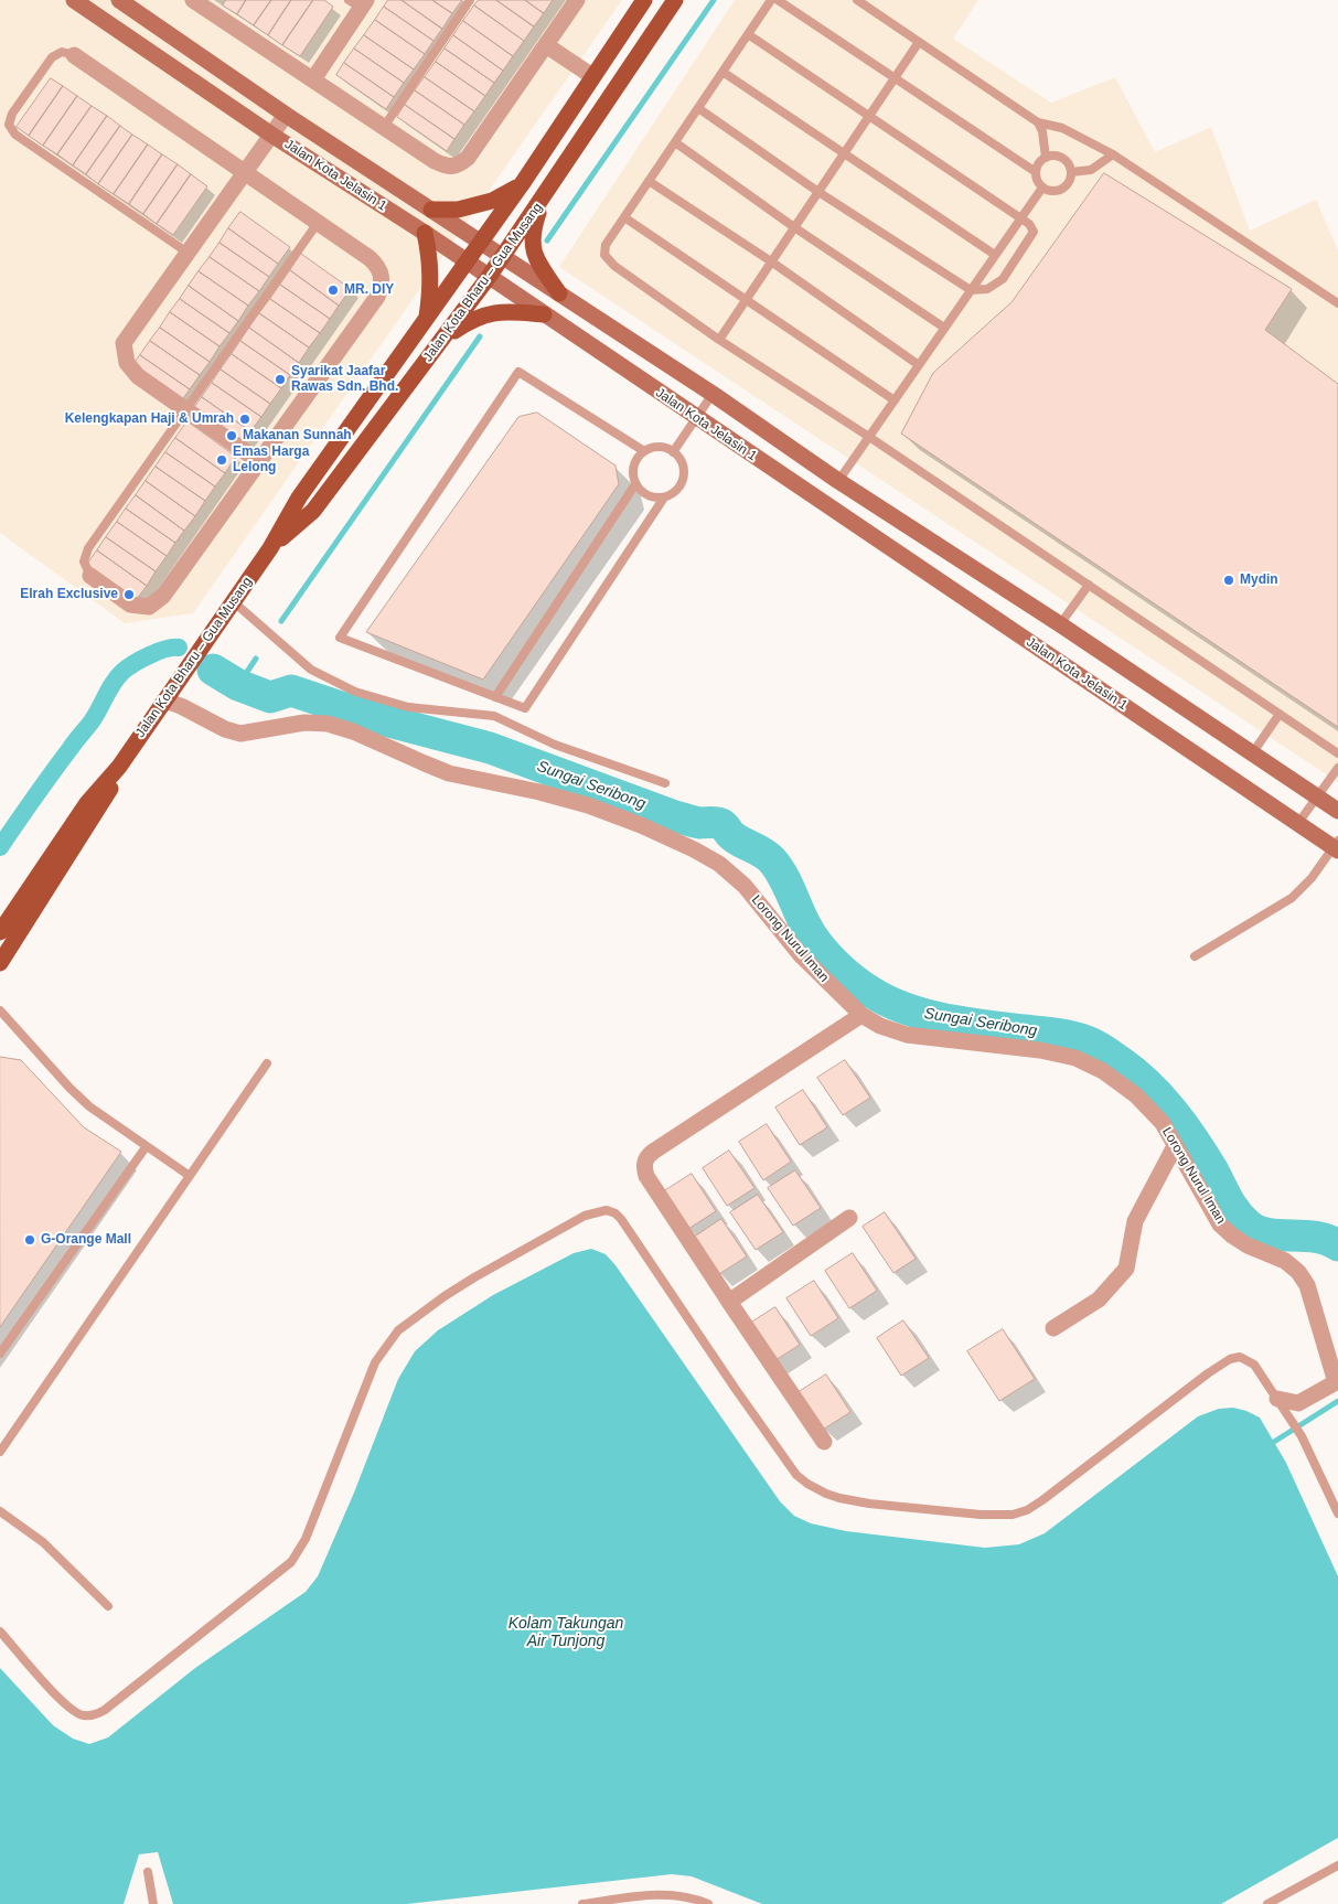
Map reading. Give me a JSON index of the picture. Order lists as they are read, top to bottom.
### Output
{
  "streets": {
    "main road": ["Jalan Kota Bharu – Gua Musang"],
    "street": ["Jalan Kota Jelasin 1", "Lorong Nurul Iman"]
  },
  "crossings": [
    ["Jalan Kota Jelasin 1", "Jalan Kota Bharu – Gua Musang"],
    ["Jalan Kota Bharu – Gua Musang", "Lorong Nurul Iman"]
  ],
  "water": ["Sungai Seribong", "Kolam Takungan Air Tunjong"],
  "places": [
    "MR. DIY",
    "Syarikat Jaafar Rawas Sdn. Bhd.",
    "Kelengkapan Haji & Umrah",
    "Makanan Sunnah",
    "Emas Harga Lelong",
    "Mydin",
    "Elrah Exclusive",
    "G-Orange Mall"
  ]
}
